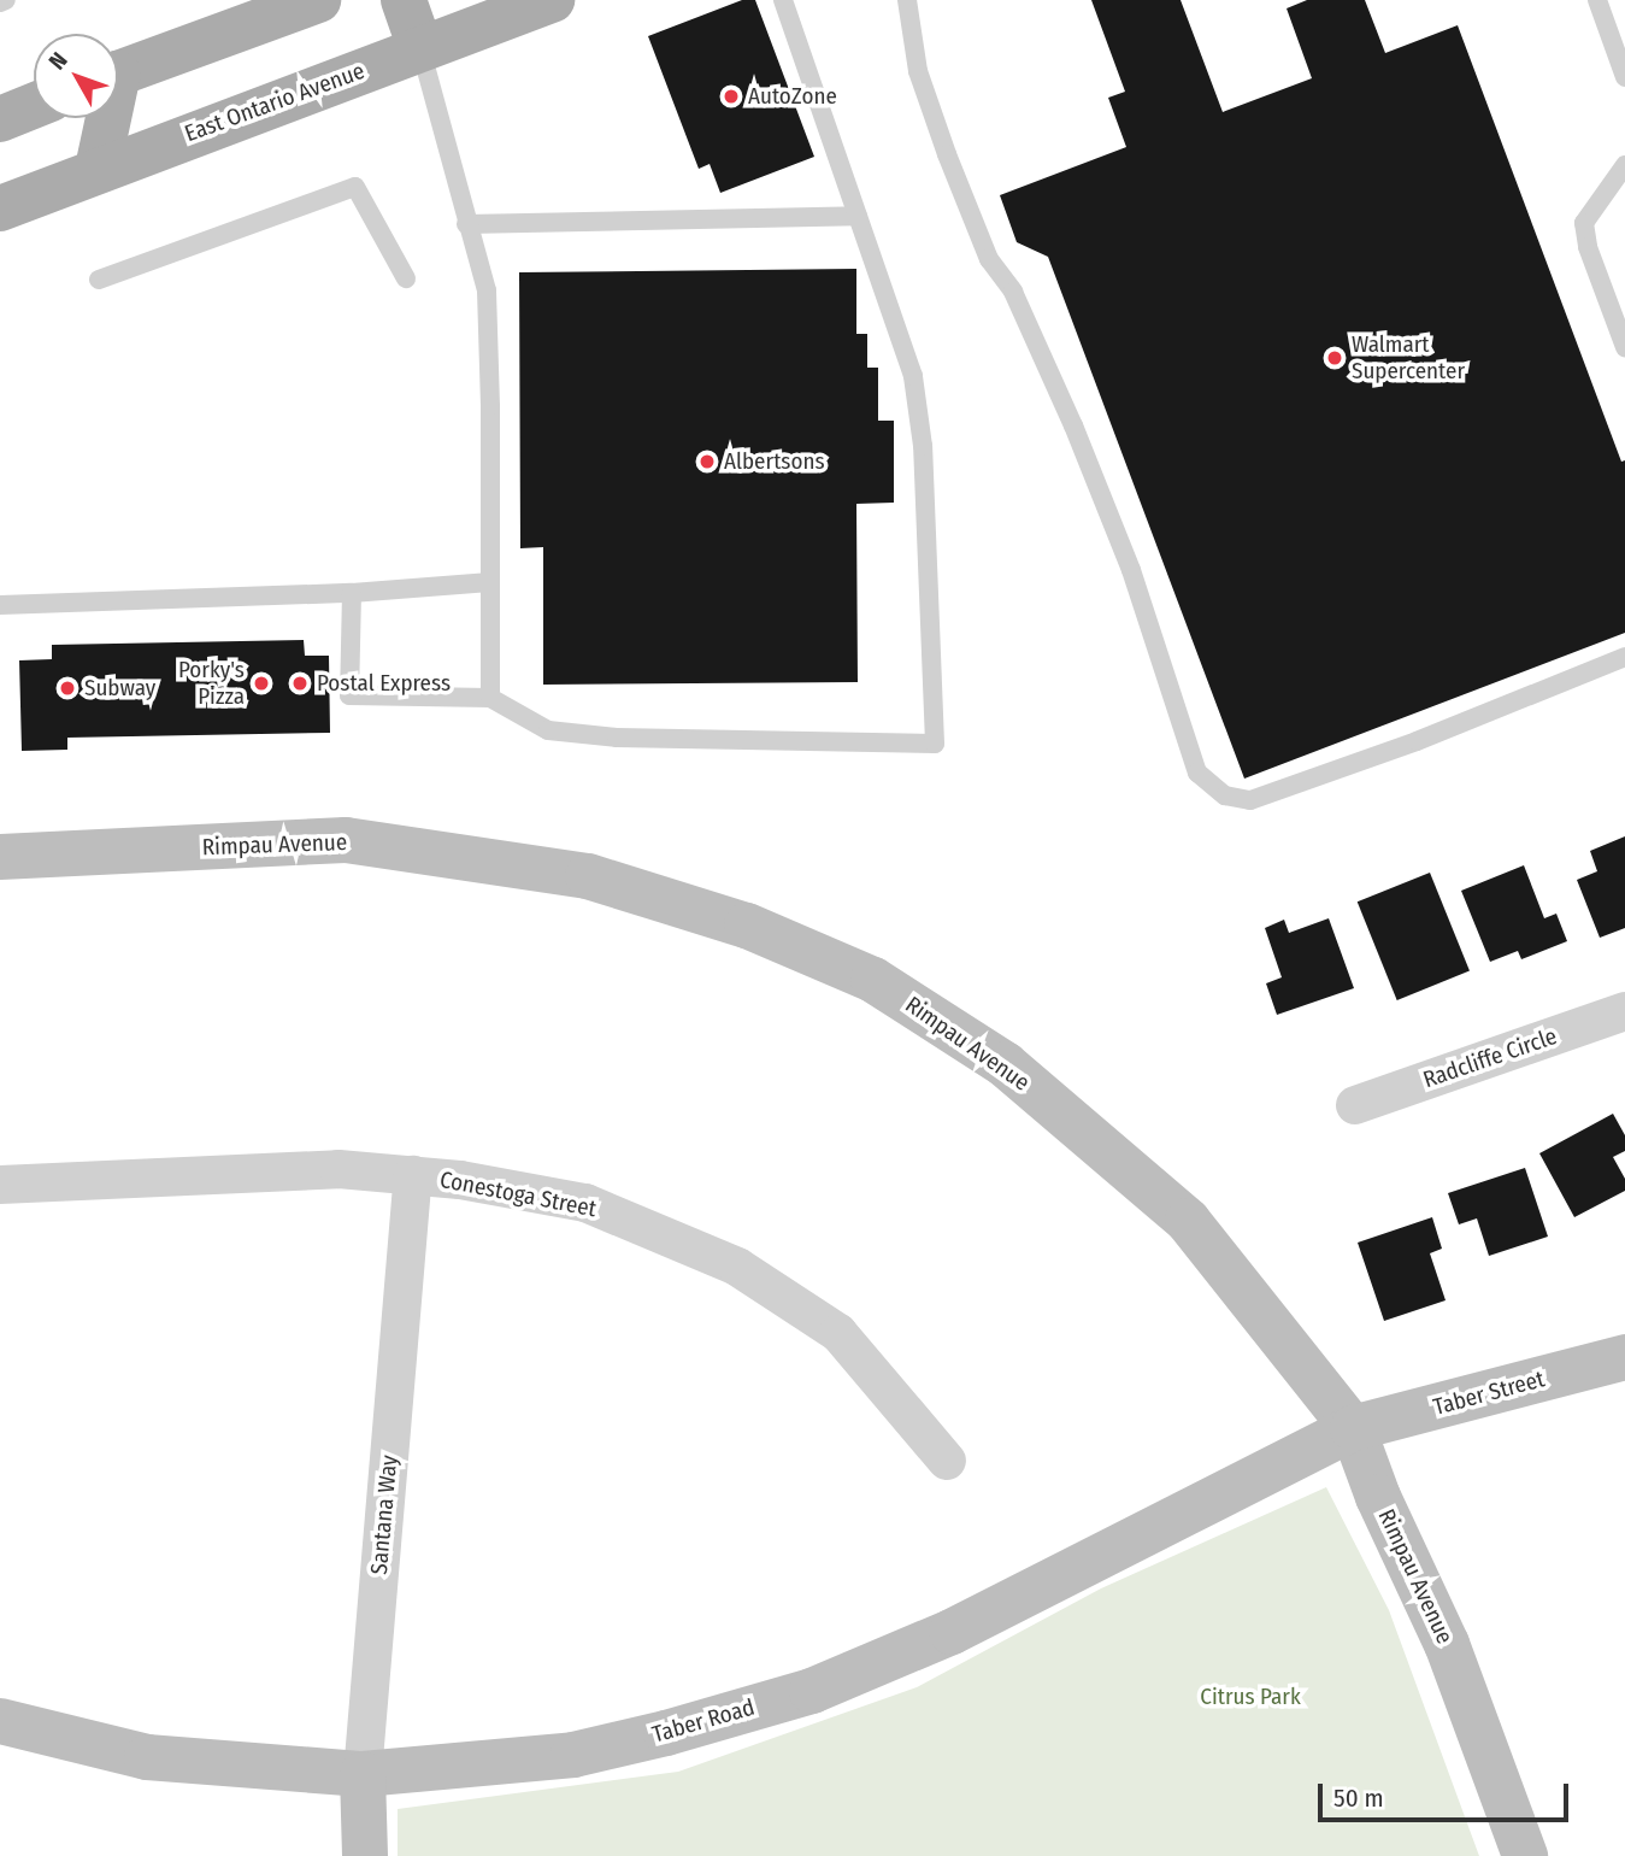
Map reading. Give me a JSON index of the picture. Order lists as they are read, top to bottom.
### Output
{
  "streets": {
    "main road": [
      "East Ontario Avenue",
      "Rimpau Avenue",
      "Taber Street",
      "Santana Way",
      "Taber Road"
    ],
    "street": ["Radcliffe Circle", "Conestoga Street"]
  },
  "crossings": [
    ["Rimpau Avenue", "Taber Street"],
    ["Rimpau Avenue", "Taber Road"],
    ["Conestoga Street", "Santana Way"],
    ["Taber Street", "Taber Road"],
    ["Santana Way", "Taber Road"]
  ],
  "parks": ["Citrus Park"],
  "places": [
    "AutoZone",
    "Walmart Supercenter",
    "Albertsons",
    "Porky's Pizza",
    "Postal Express",
    "Subway"
  ],
  "scale_bar": "50 m",
  "north": "top left"
}
